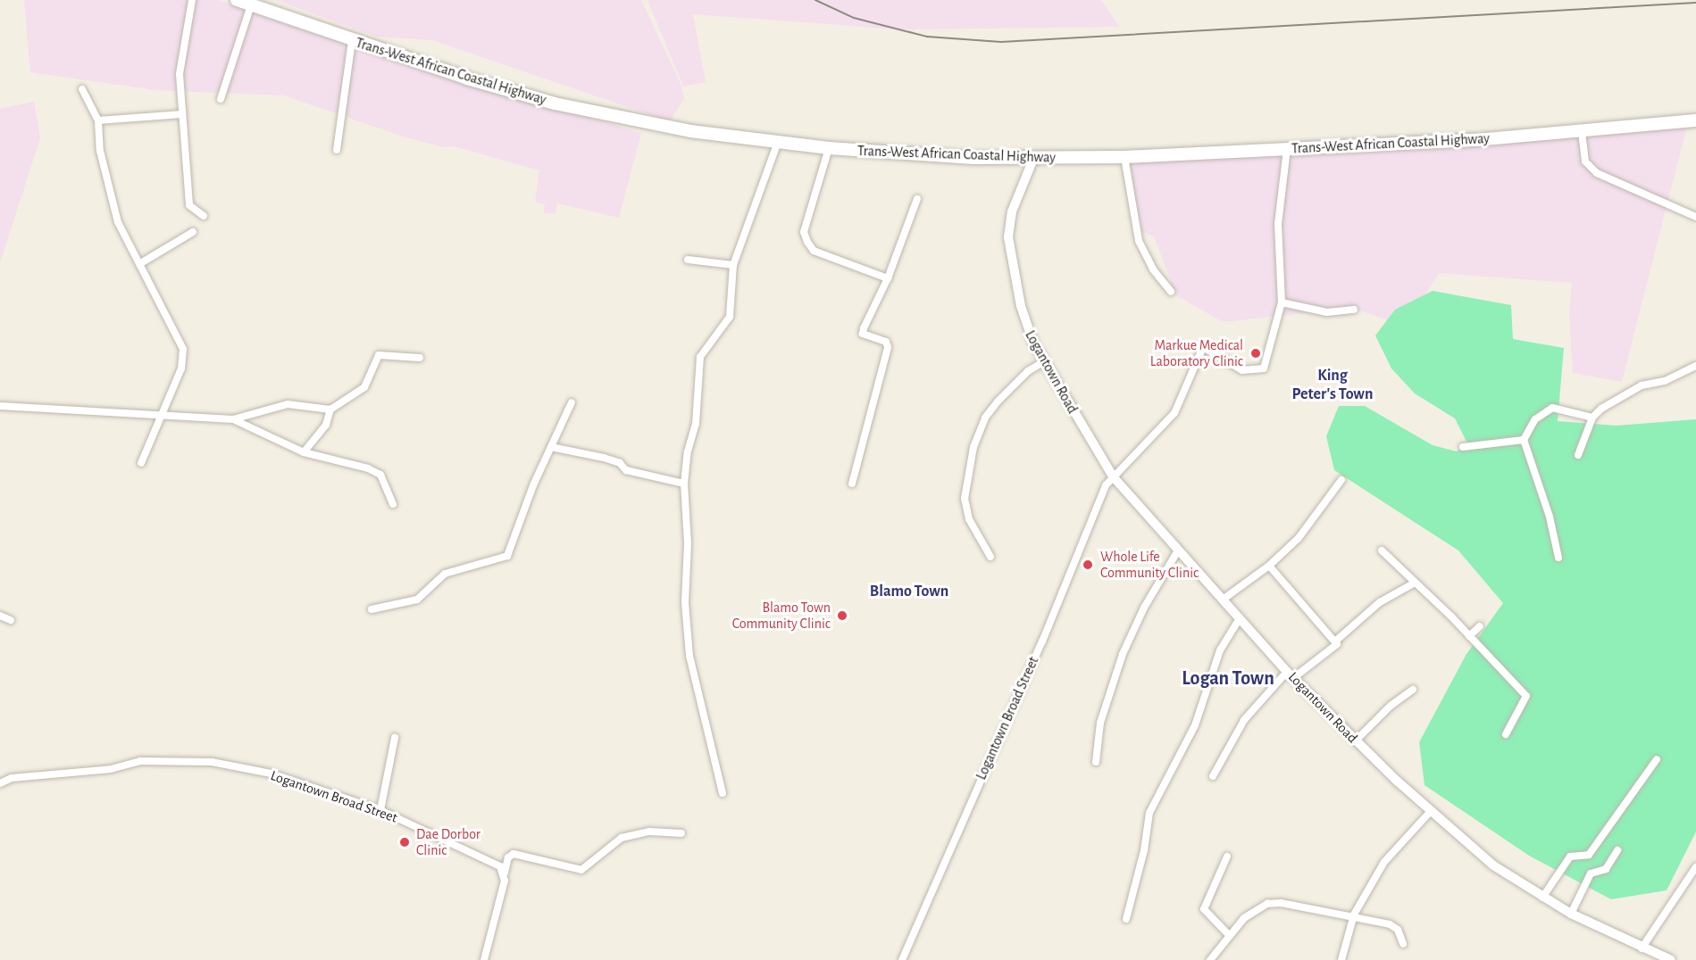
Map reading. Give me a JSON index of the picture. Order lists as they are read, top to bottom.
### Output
{
  "streets": {
    "highway": ["Trans-West African Coastal Highway"],
    "street": ["Logantown Road", "Logantown Broad Street"]
  },
  "crossings": [
    ["Trans-West African Coastal Highway", "Logantown Road"],
    ["Logantown Road", "Logantown Broad Street"]
  ],
  "districts": ["King Peter's Town", "Blamo Town", "Logan Town"],
  "places": [
    "Markue Medical Laboratory Clinic",
    "Whole Life Community Clinic",
    "Blamo Town Community Clinic",
    "Dae Dorbor Clinic"
  ]
}
